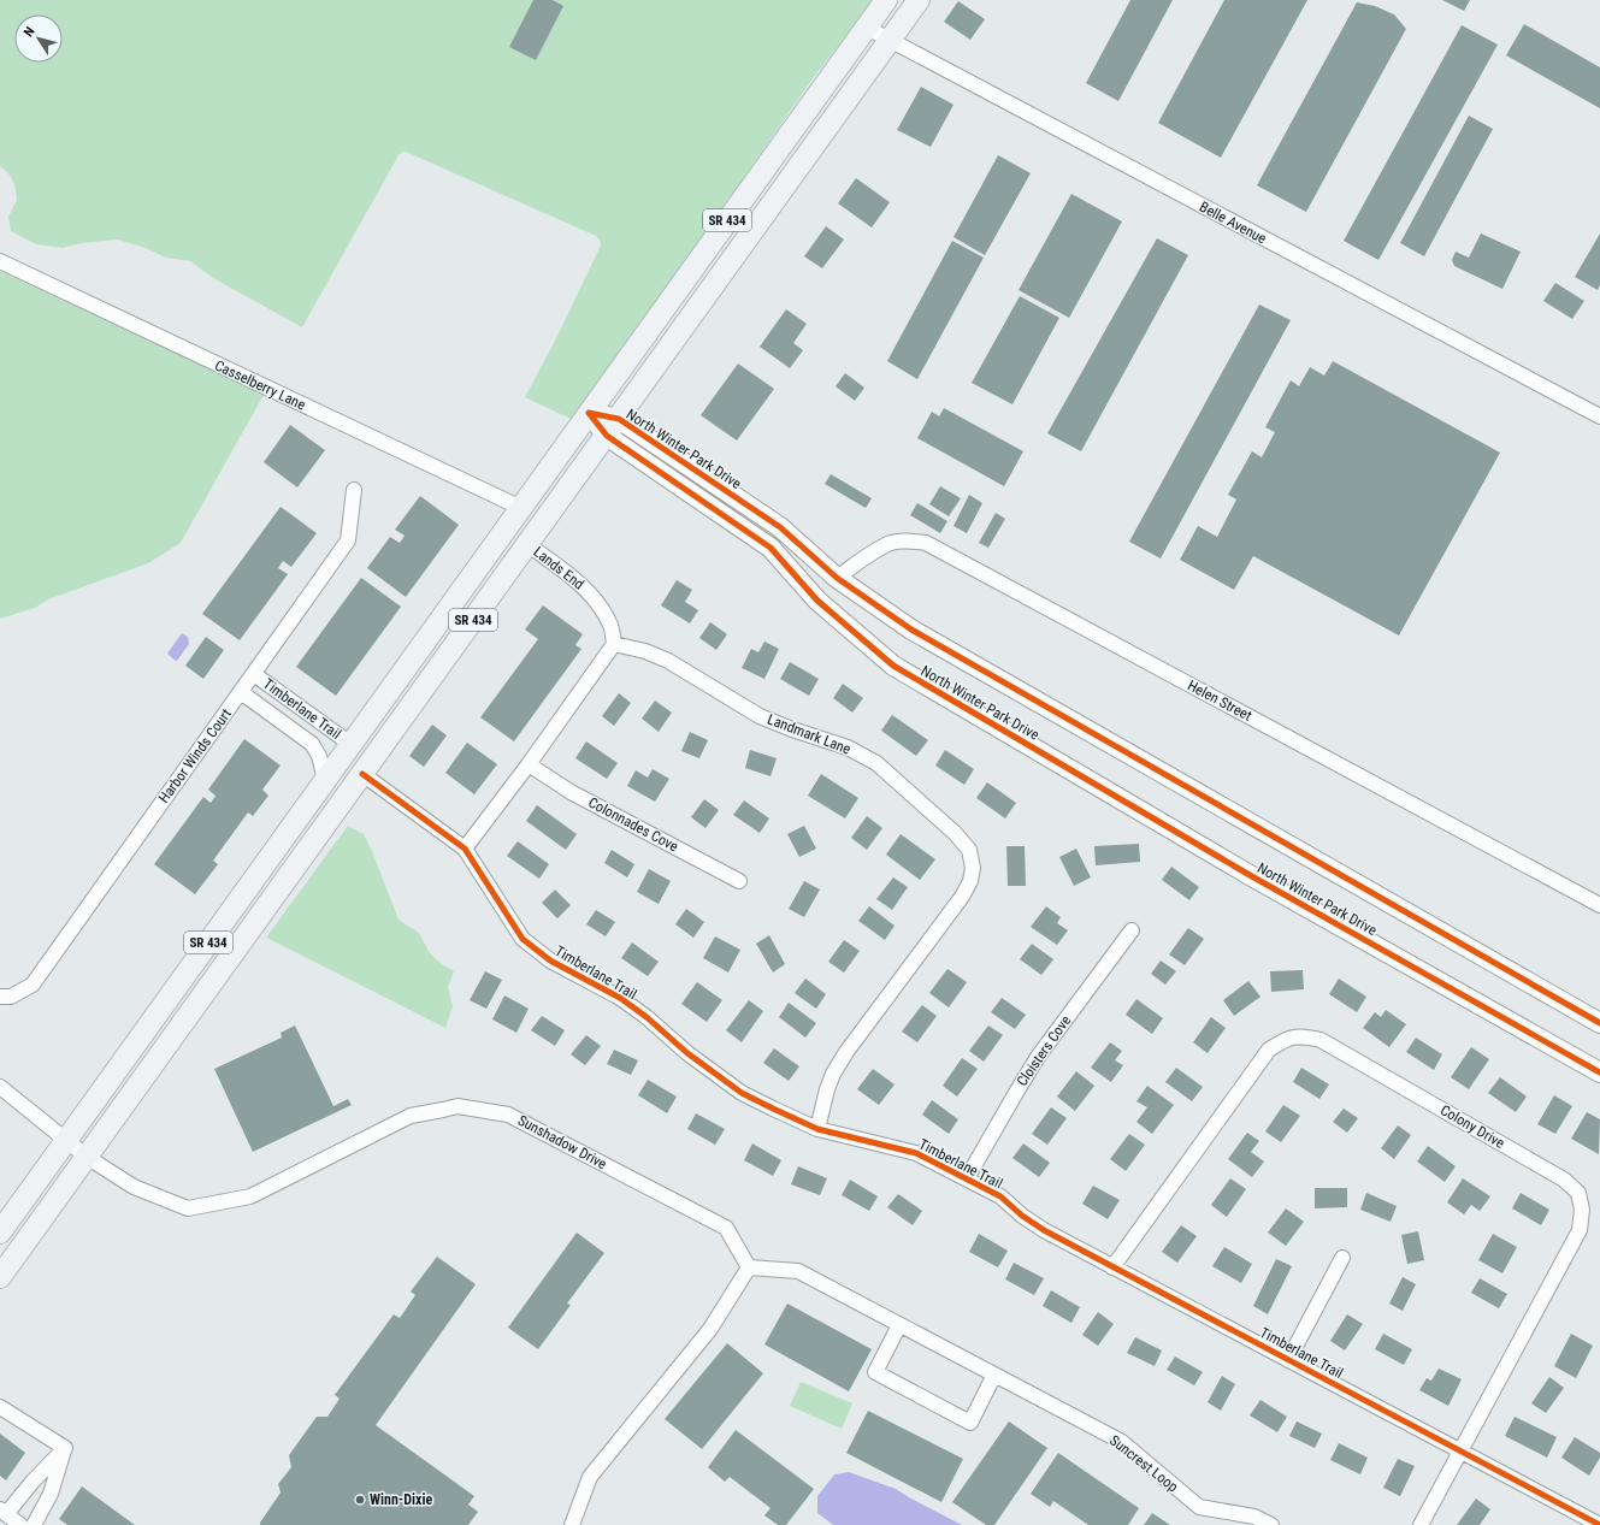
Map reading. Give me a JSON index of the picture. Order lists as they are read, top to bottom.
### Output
{
  "streets": {
    "main road": ["SR 434"],
    "street": [
      "Belle Avenue",
      "Casselberry Lane",
      "North Winter Park Drive",
      "Lands End",
      "Helen Street",
      "Timberlane Trail",
      "Landmark Lane",
      "Harbor Winds Court",
      "Colonnades Cove",
      "Cloisters Cove",
      "Colony Drive",
      "Sunshadow Drive",
      "Suncrest Loop"
    ]
  },
  "crossings": [
    ["SR 434", "Belle Avenue"],
    ["SR 434", "Casselberry Lane"],
    ["SR 434", "North Winter Park Drive"],
    ["SR 434", "Lands End"],
    ["SR 434", "Timberlane Trail"],
    ["SR 434", "Sunshadow Drive"],
    ["North Winter Park Drive", "Helen Street"],
    ["Lands End", "Landmark Lane"],
    ["Timberlane Trail", "Landmark Lane"],
    ["Timberlane Trail", "Harbor Winds Court"],
    ["Timberlane Trail", "Cloisters Cove"],
    ["Timberlane Trail", "Colony Drive"],
    ["Sunshadow Drive", "Suncrest Loop"]
  ],
  "places": ["Winn-Dixie"],
  "north": "top left"
}
